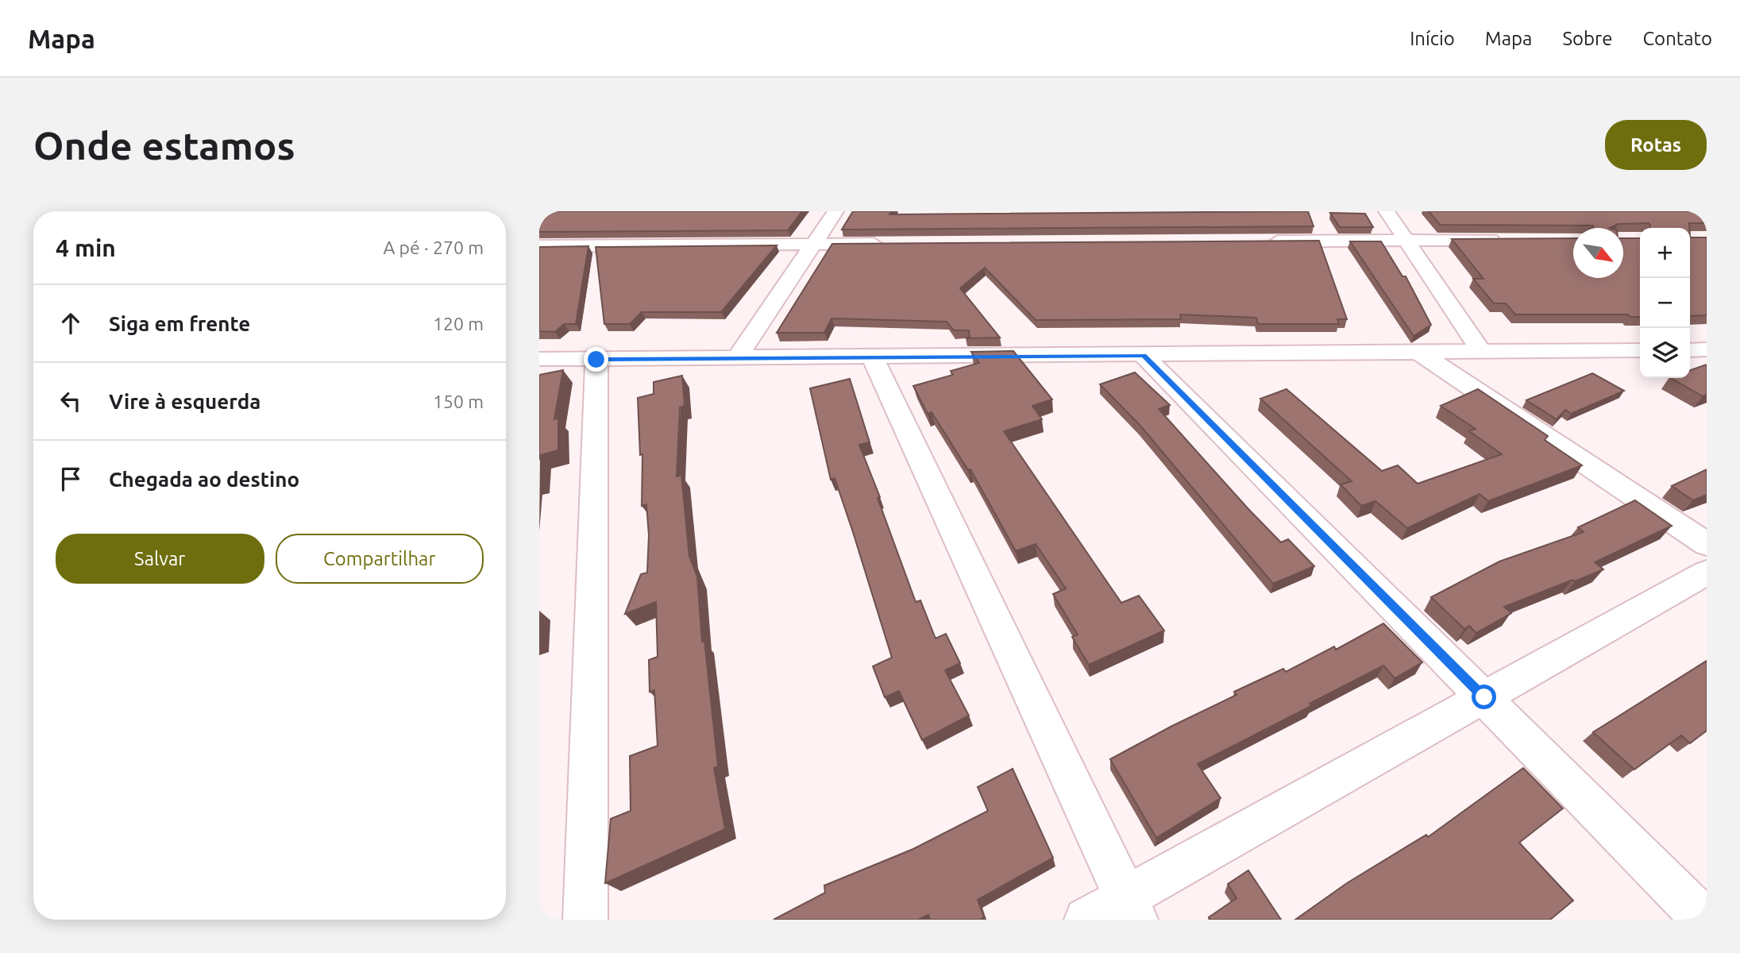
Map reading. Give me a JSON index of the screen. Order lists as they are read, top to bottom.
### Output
{
  "north": "bottom right",
  "page": {
    "header": "Mapa",
    "nav": [
      "Início",
      "Mapa",
      "Sobre",
      "Contato"
    ],
    "buttons": [
      "Rotas",
      ["Salvar", "Compartilhar"]
    ],
    "title": "Onde estamos",
    "heading": ["4 min", "A pé · 270 m"],
    "map_buttons": ["+", "−"],
    "list": [
      ["Siga em frente", "120 m"],
      ["Vire à esquerda", "150 m"],
      "Chegada ao destino"
    ]
  }
}
